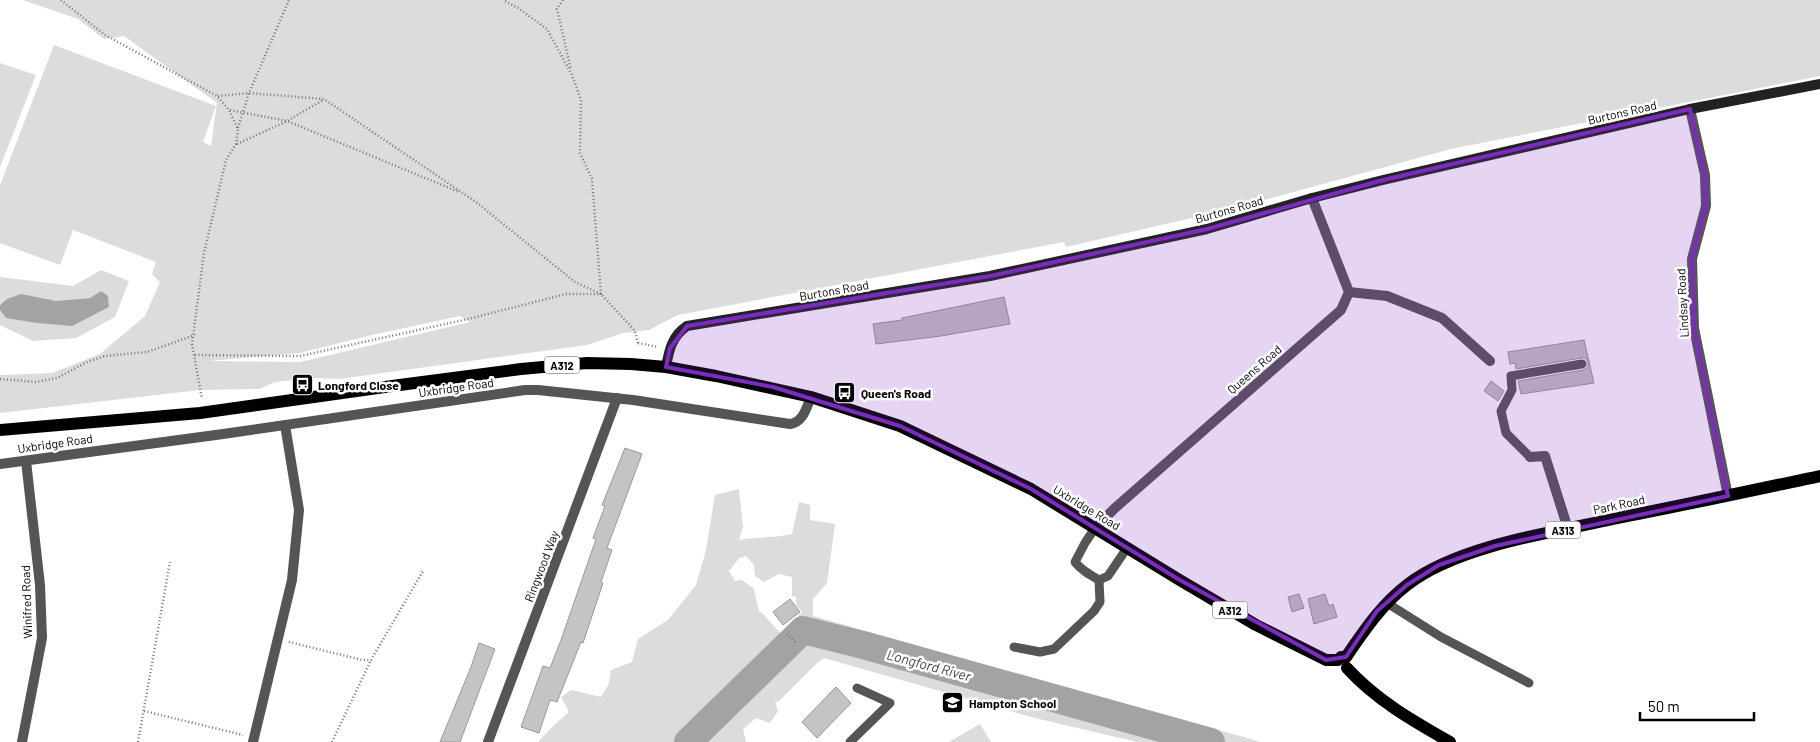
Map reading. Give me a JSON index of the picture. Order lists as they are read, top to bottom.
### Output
{
  "streets": {
    "main road": [
      "A312",
      "Uxbridge Road",
      "Park Road",
      "A313"
    ],
    "street": [
      "Burtons Road",
      "Lindsay Road",
      "Queens Road",
      "Ringwood Way",
      "Winifred Road"
    ]
  },
  "crossings": [
    ["Burtons Road", "Lindsay Road"],
    ["Burtons Road", "Uxbridge Road"],
    ["Lindsay Road", "Park Road"],
    ["Queens Road", "Uxbridge Road"],
    ["Uxbridge Road", "Park Road"],
    ["Uxbridge Road", "Ringwood Way"],
    ["Uxbridge Road", "Winifred Road"]
  ],
  "water": ["Longford River"],
  "places": {
    "bus stop": ["Longford Close", "Queen's Road"],
    "school or university": ["Hampton School"]
  },
  "scale_bar": "50 m"
}
